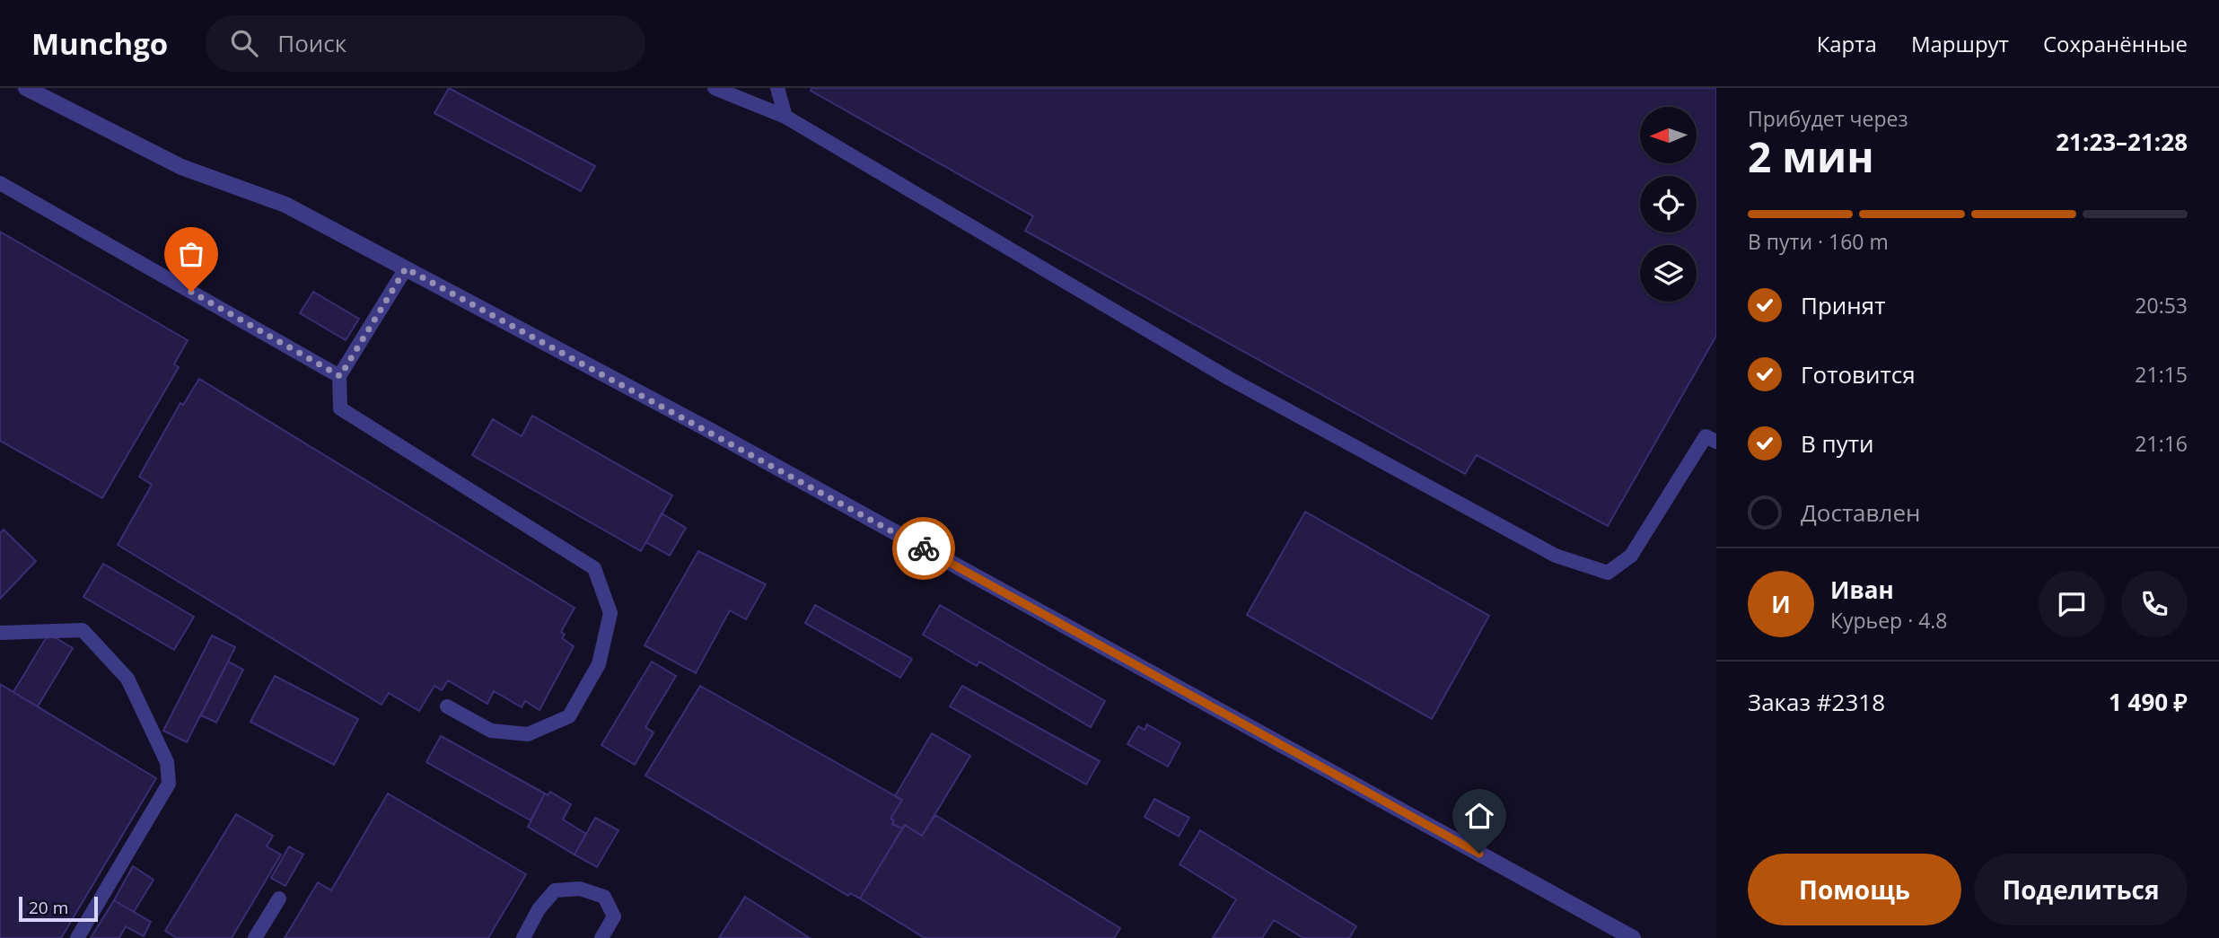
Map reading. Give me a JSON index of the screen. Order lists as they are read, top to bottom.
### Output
{
  "scale_bar": "20 m",
  "north": "left",
  "page": {
    "header": "Munchgo",
    "search": "Поиск",
    "nav": ["Карта", "Маршрут", "Сохранённые"],
    "heading": ["2 мин", "Прибудет через", "21:23–21:28"],
    "panel": [
      "Иван",
      "Курьер · 4.8",
      "Заказ #2318",
      "1 490 ₽"
    ],
    "bar": "В пути · 160 m",
    "list": [
      ["Принят", "20:53"],
      ["Готовится", "21:15"],
      ["В пути", "21:16"],
      "Доставлен"
    ],
    "round": "И",
    "buttons": ["Помощь", "Поделиться"],
    "scale": "20 m"
  }
}
